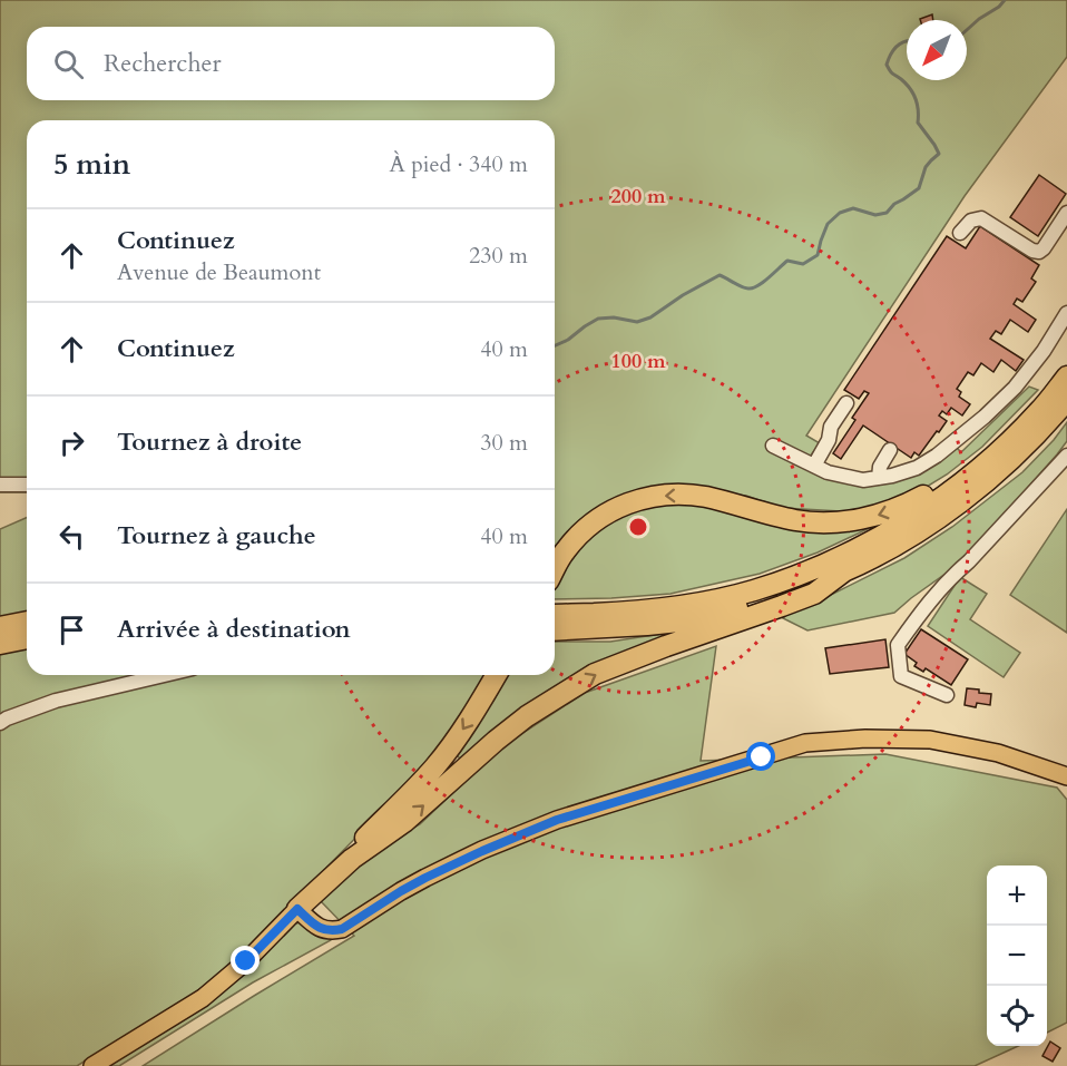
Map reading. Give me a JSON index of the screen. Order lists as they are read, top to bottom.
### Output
{
  "north": "bottom left",
  "page": {
    "search": "Rechercher",
    "heading": ["5 min", "À pied · 340 m"],
    "list": [
      ["Continuez", "Avenue de Beaumont", "230 m"],
      ["Continuez", "40 m"],
      ["Tournez à droite", "30 m"],
      ["Tournez à gauche", "40 m"],
      "Arrivée à destination"
    ],
    "map_buttons": ["+", "−"]
  },
  "rings": ["200 m", "100 m"]
}
